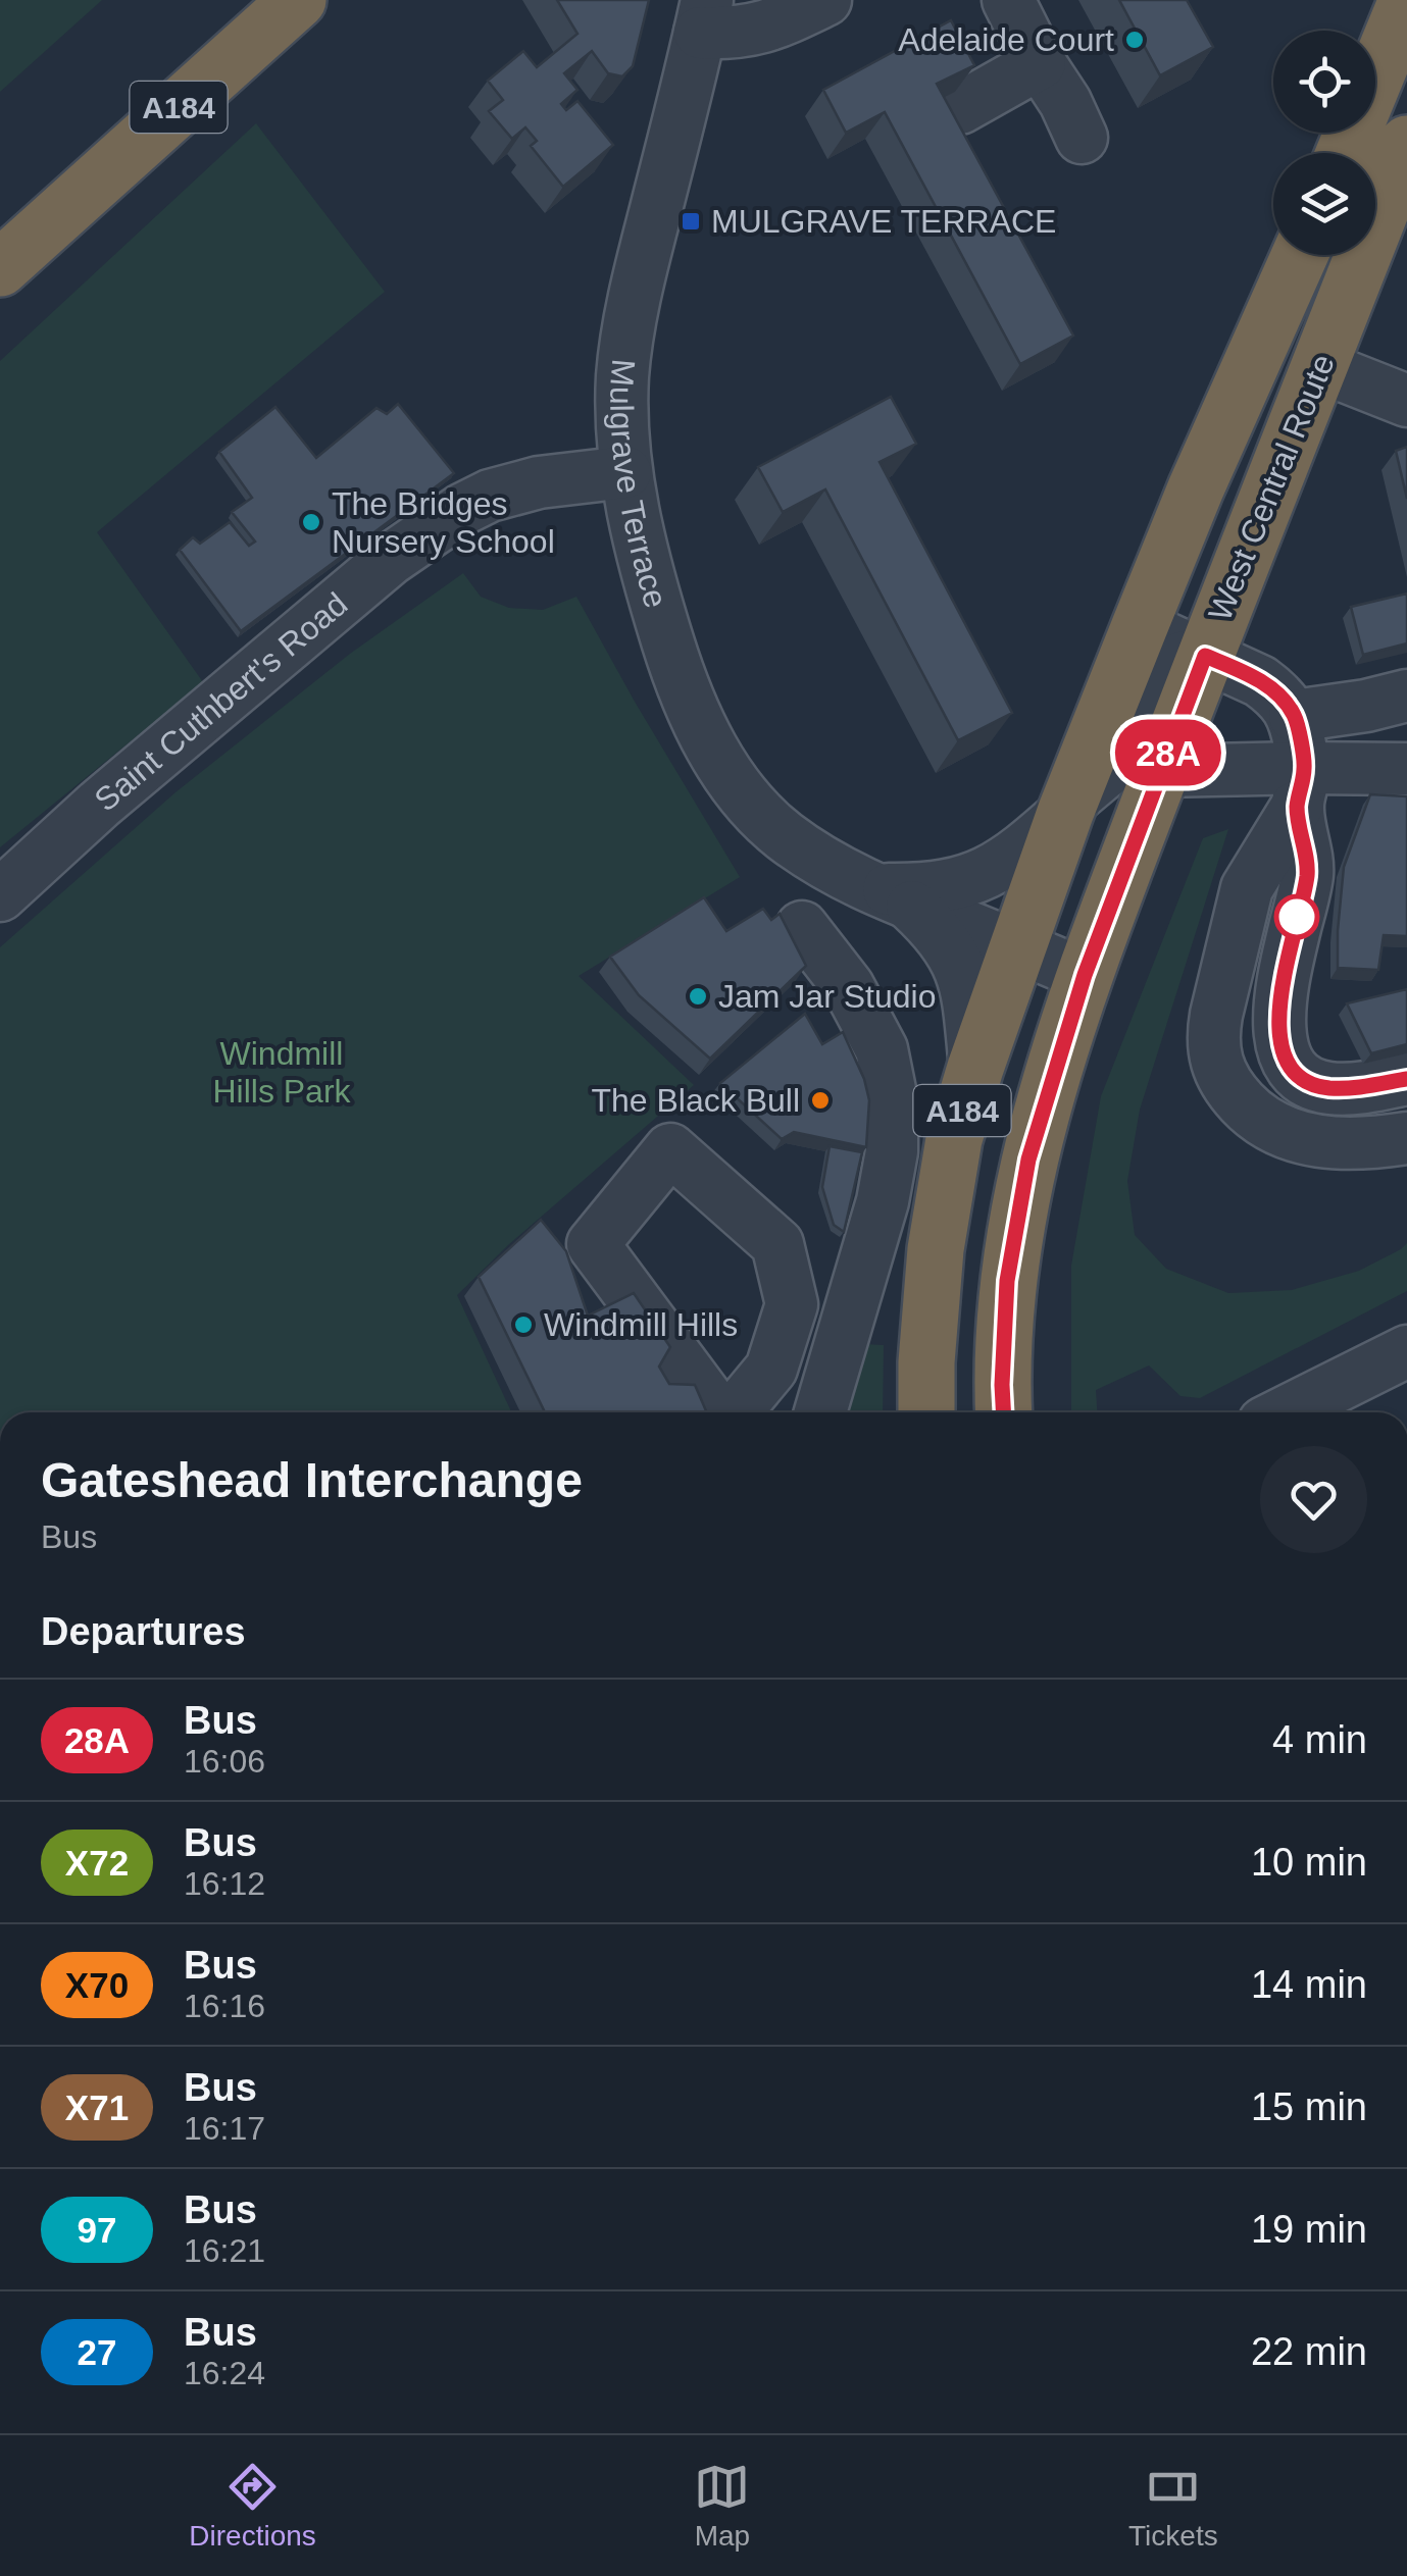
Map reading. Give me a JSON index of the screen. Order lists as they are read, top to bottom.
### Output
{
  "streets": {
    "highway": ["A184", "West Central Route"],
    "street": ["Mulgrave Terrace", "Saint Cuthbert's Road"]
  },
  "crossings": [
    ["Mulgrave Terrace", "West Central Route"],
    ["Mulgrave Terrace", "Saint Cuthbert's Road"]
  ],
  "parks": ["Windmill Hills Park"],
  "places": {
    "other": [
      "Adelaide Court",
      "The Bridges Nursery School",
      "Jam Jar Studio",
      "The Black Bull",
      "Windmill Hills"
    ],
    "transit": ["MULGRAVE TERRACE"]
  },
  "lines": ["bus line 28A"],
  "page": {
    "on_map": "28A",
    "heading": [
      ["Gateshead Interchange", "Bus"],
      "Departures"
    ],
    "list": [
      {
        "mark": "28A",
        "name": "Bus",
        "note": "16:06",
        "value": "4 min"
      },
      {
        "mark": "X72",
        "name": "Bus",
        "note": "16:12",
        "value": "10 min"
      },
      {
        "mark": "X70",
        "name": "Bus",
        "note": "16:16",
        "value": "14 min"
      },
      {
        "mark": "X71",
        "name": "Bus",
        "note": "16:17",
        "value": "15 min"
      },
      {
        "mark": "97",
        "name": "Bus",
        "note": "16:21",
        "value": "19 min"
      },
      {
        "mark": "27",
        "name": "Bus",
        "note": "16:24",
        "value": "22 min"
      }
    ],
    "tabs": ["Directions", "Map", "Tickets"]
  }
}
